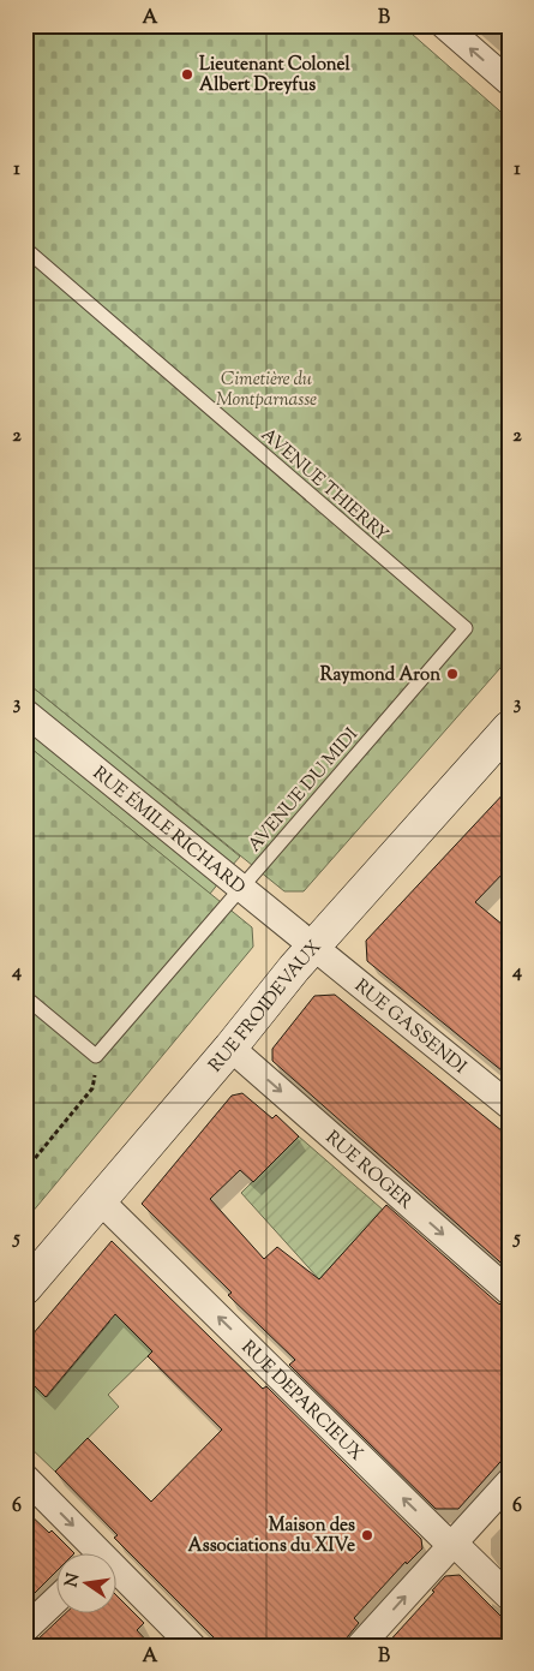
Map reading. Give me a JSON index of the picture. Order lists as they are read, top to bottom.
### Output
{
  "streets": {
    "main road": ["RUE FROIDEVAUX"],
    "street": [
      "RUE ÉMILE RICHARD",
      "RUE GASSENDI",
      "RUE ROGER",
      "RUE DEPARCIEUX"
    ],
    "lane": ["AVENUE THIERRY", "AVENUE DU MIDI"]
  },
  "crossings": [
    ["AVENUE THIERRY", "AVENUE DU MIDI"],
    ["AVENUE DU MIDI", "RUE ÉMILE RICHARD"],
    ["RUE ÉMILE RICHARD", "RUE FROIDEVAUX"],
    ["RUE ÉMILE RICHARD", "RUE GASSENDI"],
    ["RUE FROIDEVAUX", "RUE GASSENDI"],
    ["RUE FROIDEVAUX", "RUE ROGER"],
    ["RUE FROIDEVAUX", "RUE DEPARCIEUX"]
  ],
  "one_way": ["RUE ROGER", "RUE DEPARCIEUX"],
  "parks": ["Cimetière du Montparnasse"],
  "places": ["Lieutenant Colonel Albert Dreyfus", "Raymond Aron", "Maison des Associations du XIVe"],
  "north": "left",
  "grid": {
    "columns": ["A", "B"],
    "rows": [
      "1",
      "2",
      "3",
      "4",
      "5",
      "6"
    ]
  }
}
